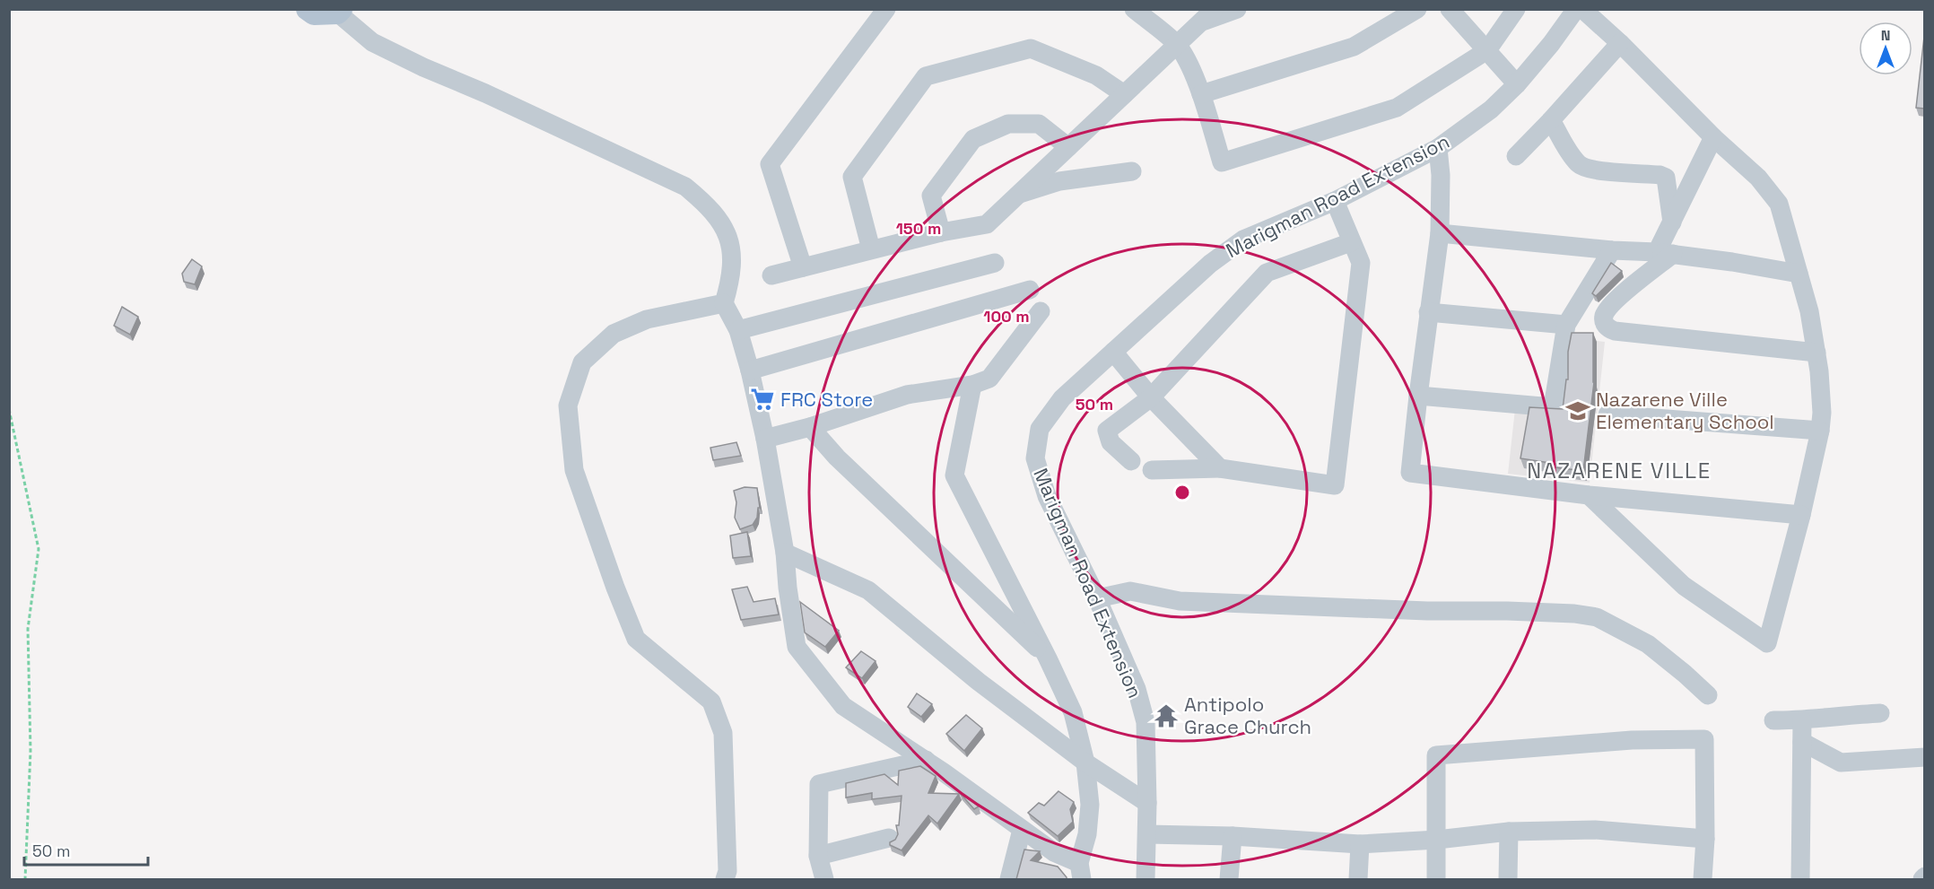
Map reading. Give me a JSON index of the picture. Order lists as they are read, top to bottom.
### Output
{
  "streets": {
    "street": ["Marigman Road Extension"]
  },
  "districts": ["NAZARENE VILLE"],
  "places": {
    "supermarket": ["FRC Store"],
    "school or university": ["Nazarene Ville Elementary School"],
    "temple": ["Antipolo Grace Church"]
  },
  "scale_bar": "50 m",
  "north": "top",
  "rings": ["150 m", "100 m", "50 m"]
}
